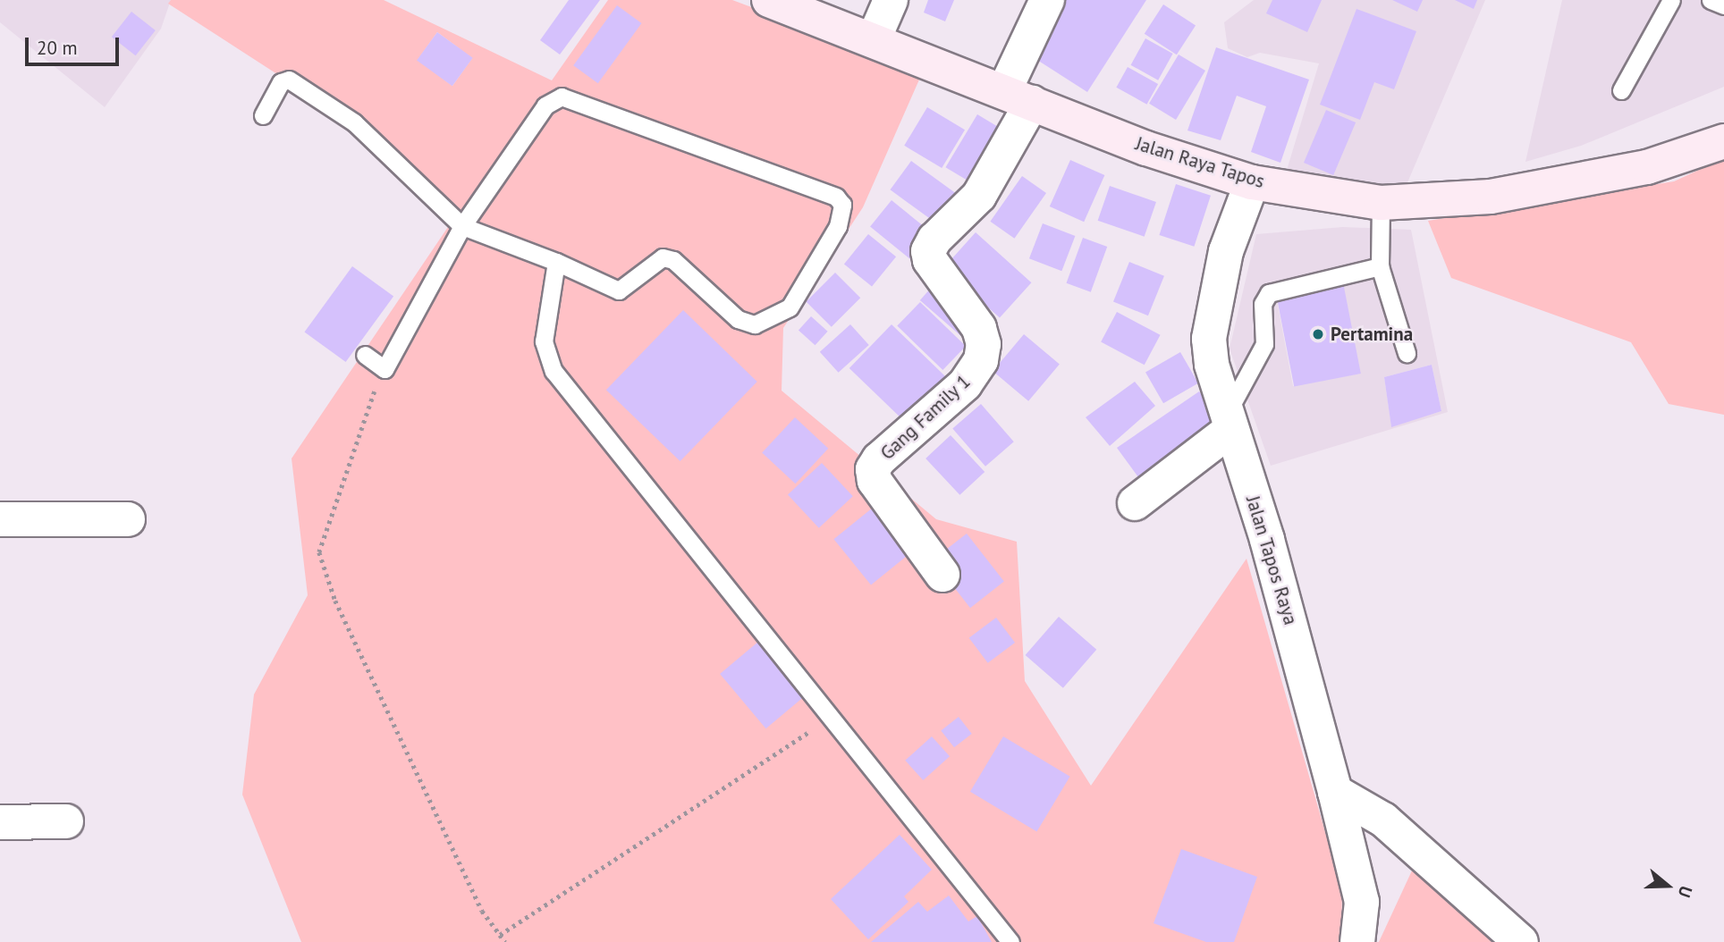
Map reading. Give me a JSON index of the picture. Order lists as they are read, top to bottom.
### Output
{
  "streets": {
    "main road": ["Jalan Raya Tapos"],
    "street": ["Gang Family 1", "Jalan Tapos Raya"]
  },
  "crossings": [
    ["Jalan Raya Tapos", "Gang Family 1"],
    ["Jalan Raya Tapos", "Jalan Tapos Raya"]
  ],
  "places": ["Pertamina"],
  "scale_bar": "20 m",
  "north": "right"
}
